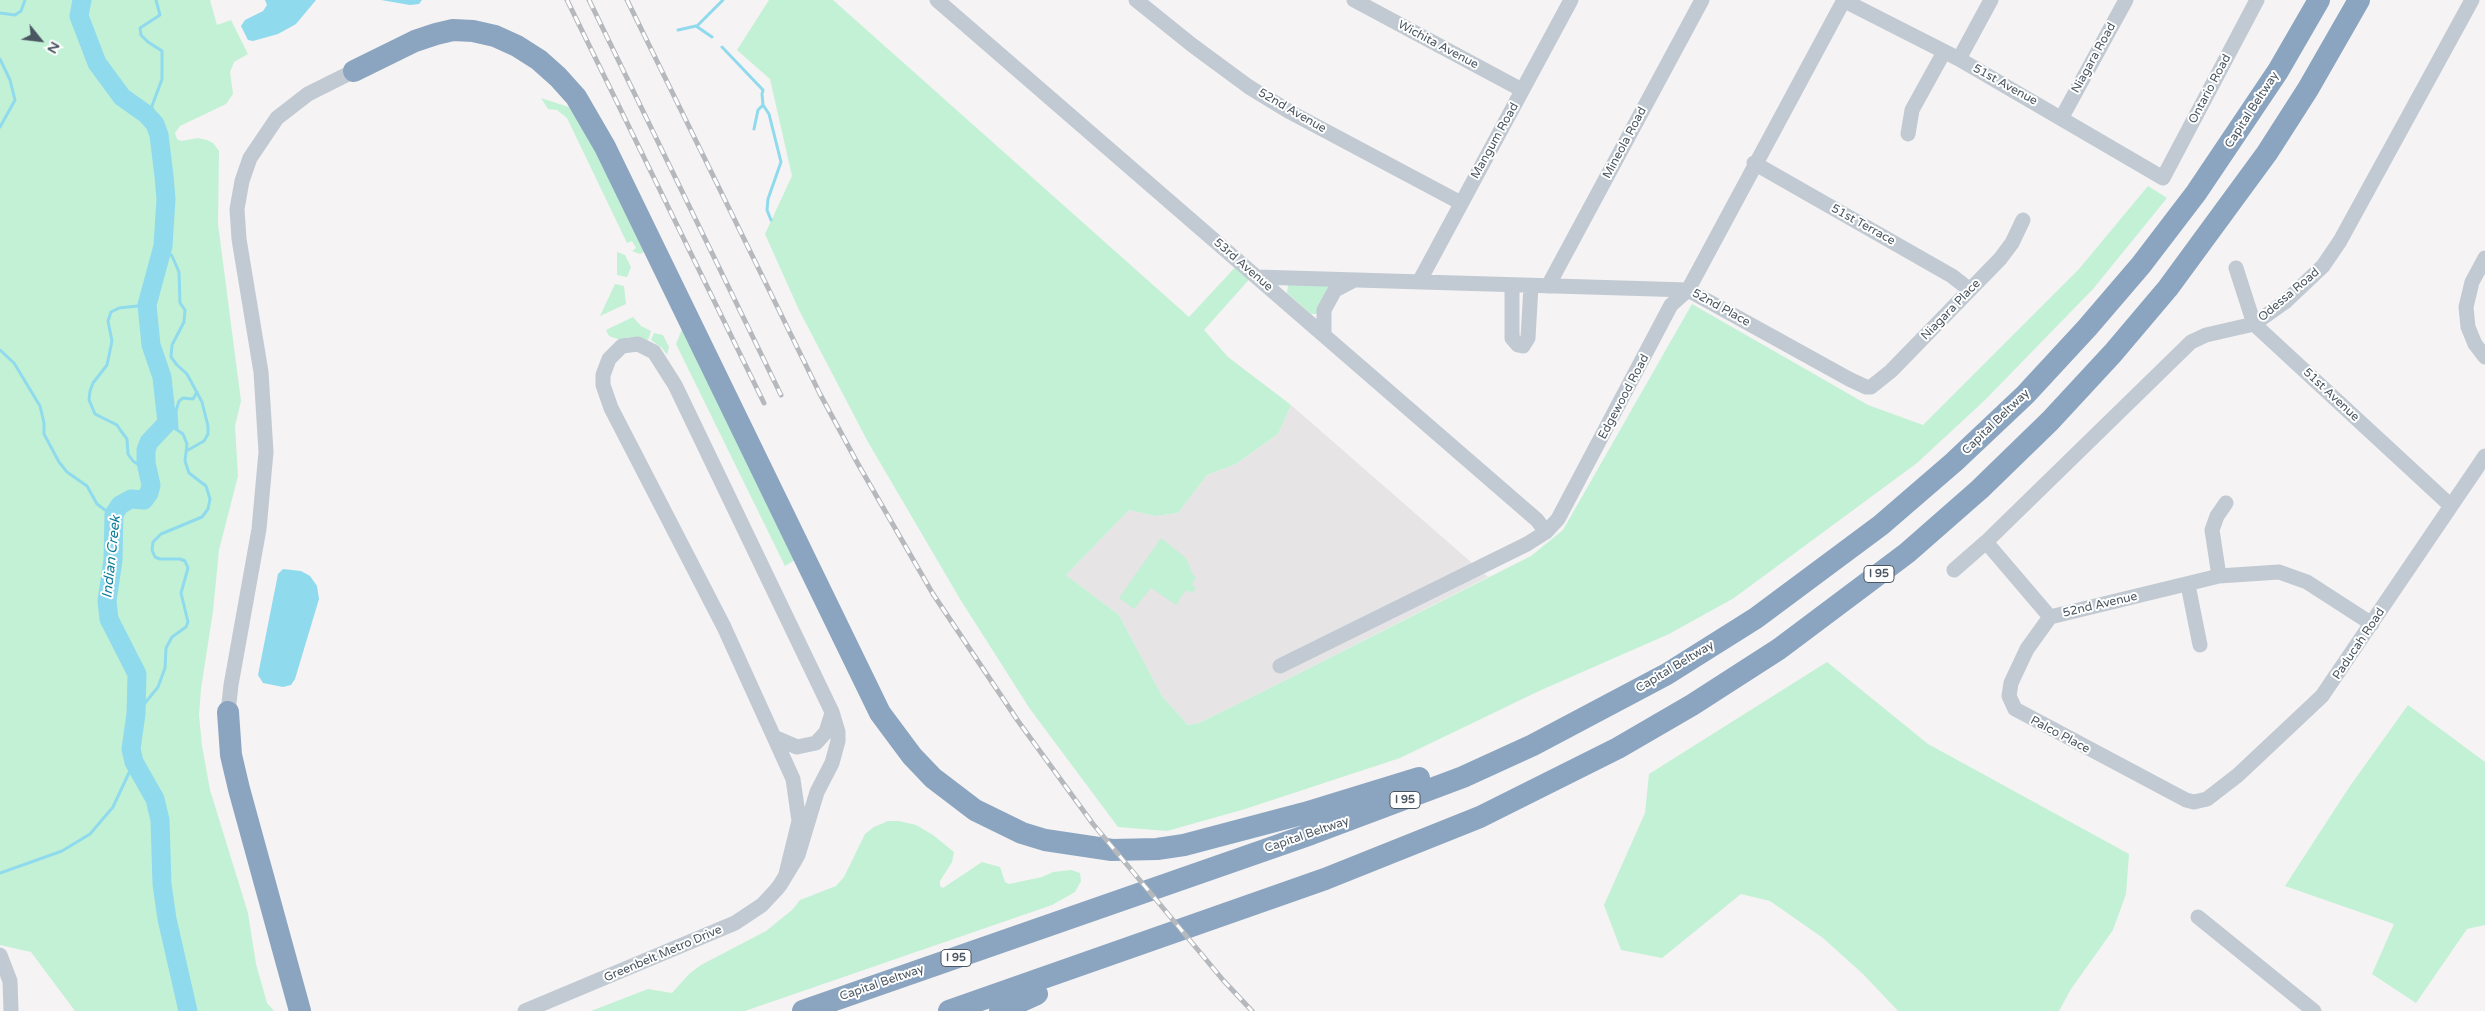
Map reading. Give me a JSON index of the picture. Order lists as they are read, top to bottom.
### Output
{
  "streets": {
    "highway": ["Capital Beltway", "I 95"],
    "street": [
      "Wichita Avenue",
      "Niagara Road",
      "51st Avenue",
      "Ontario Road",
      "52nd Avenue",
      "Mangum Road",
      "Mineola Road",
      "51st Terrace",
      "53rd Avenue",
      "Odessa Road",
      "52nd Place",
      "Niagara Place",
      "Edgewood Road",
      "Paducah Road",
      "Palco Place",
      "Greenbelt Metro Drive"
    ]
  },
  "crossings": [
    ["Wichita Avenue", "Mangum Road"],
    ["Niagara Road", "51st Avenue"],
    ["51st Avenue", "Ontario Road"],
    ["51st Avenue", "Odessa Road"],
    ["51st Avenue", "Edgewood Road"],
    ["51st Avenue", "Paducah Road"],
    ["52nd Avenue", "Mangum Road"],
    ["52nd Avenue", "Odessa Road"],
    ["52nd Avenue", "Paducah Road"],
    ["52nd Avenue", "Palco Place"],
    ["Mangum Road", "52nd Place"],
    ["Mineola Road", "52nd Place"],
    ["51st Terrace", "Niagara Place"],
    ["51st Terrace", "Edgewood Road"],
    ["53rd Avenue", "52nd Place"],
    ["53rd Avenue", "Edgewood Road"],
    ["52nd Place", "Niagara Place"],
    ["52nd Place", "Edgewood Road"],
    ["Paducah Road", "Palco Place"]
  ],
  "water": ["Indian Creek"],
  "north": "bottom right"
}
